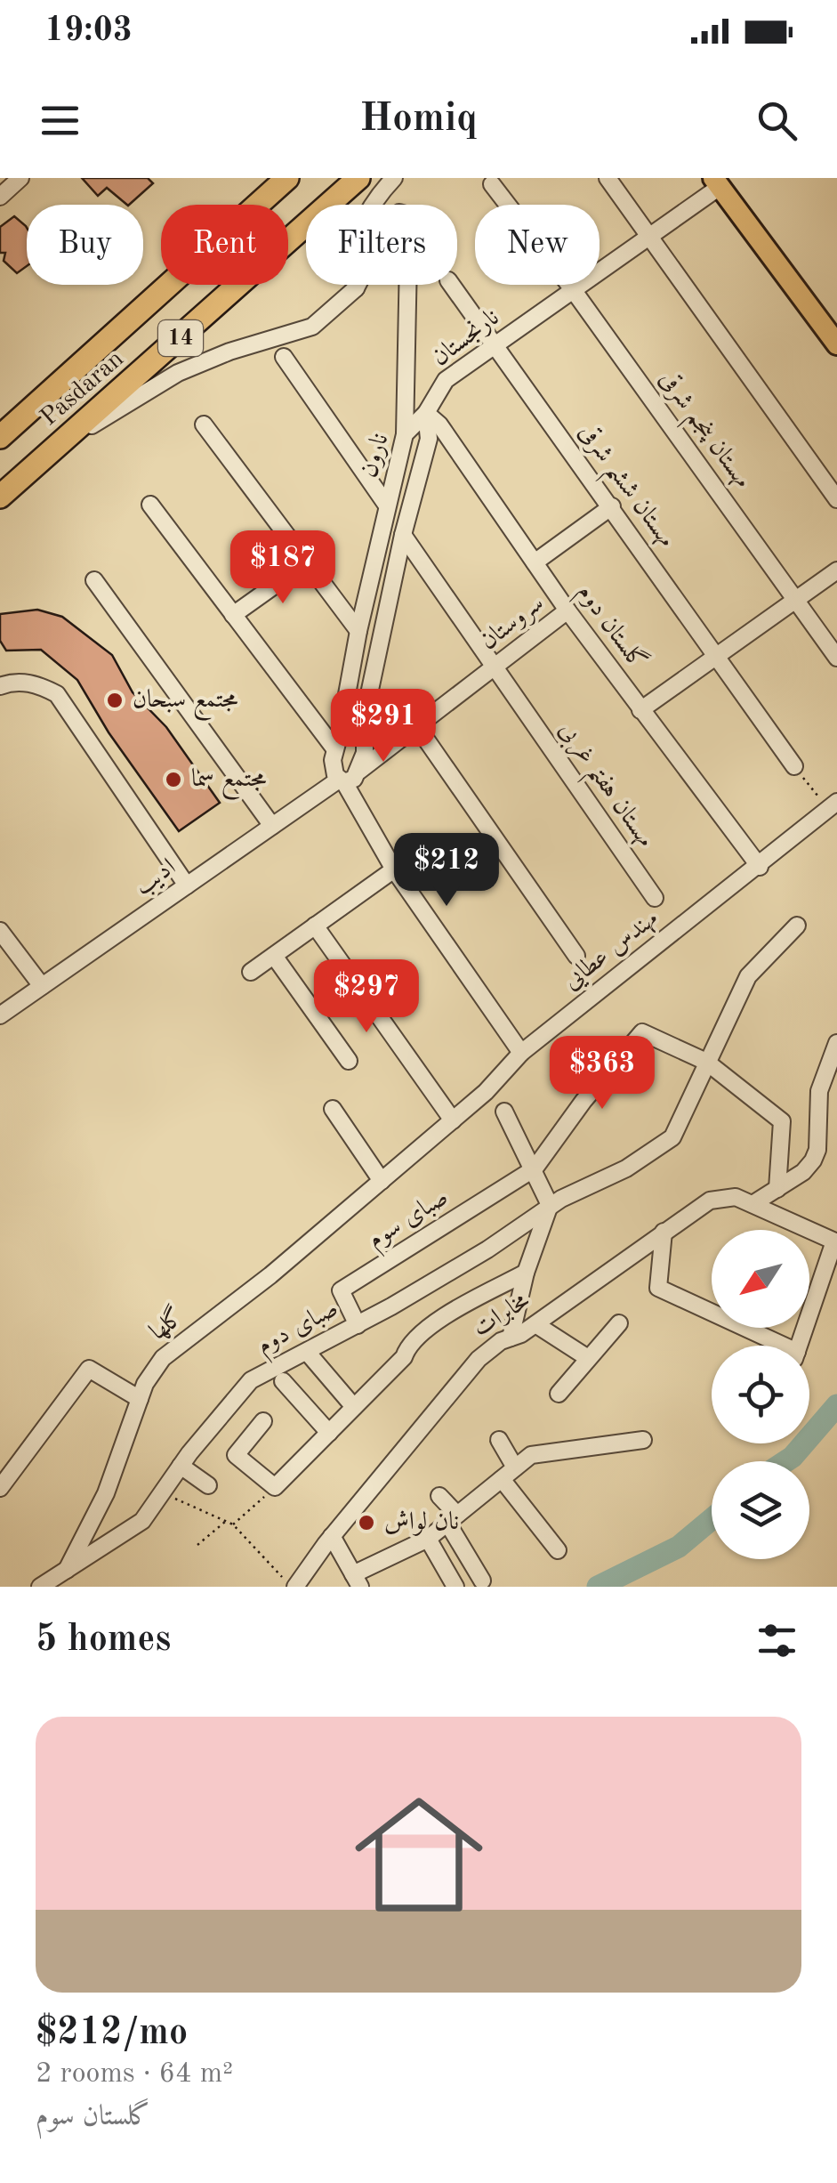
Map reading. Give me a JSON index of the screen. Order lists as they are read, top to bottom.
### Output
{
  "streets": {
    "highway": ["14", "Pasdaran"],
    "street": [
      "نارنجستان",
      "مهستان پنجم شرقی",
      "نارون",
      "مهستان ششم شرقی",
      "سروستان",
      "گلستان دوم",
      "مهستان هفتم غربی",
      "ادیب",
      "مهندس عطایی",
      "صبای سوم",
      "مخابرات",
      "گلها",
      "صبای دوم"
    ]
  },
  "crossings": [
    ["نارنجستان", "مهستان پنجم شرقی"],
    ["نارنجستان", "نارون"],
    ["نارنجستان", "مهستان ششم شرقی"],
    ["نارنجستان", "گلستان دوم"],
    ["نارون", "سروستان"],
    ["نارون", "گلستان دوم"],
    ["نارون", "مهستان هفتم غربی"],
    ["سروستان", "گلستان دوم"],
    ["سروستان", "مهستان هفتم غربی"],
    ["سروستان", "ادیب"],
    ["گلستان دوم", "مهندس عطایی"],
    ["مهندس عطایی", "گلها"],
    ["صبای سوم", "صبای دوم"],
    ["گلها", "صبای دوم"]
  ],
  "places": ["مجتمع سبحان", "مجتمع سما", "نان لواش"],
  "north": "bottom left",
  "page": {
    "status": "19:03",
    "header": "Homiq",
    "chip": [
      "Buy",
      "Rent",
      "Filters",
      "New"
    ],
    "price": [
      "$187",
      "$291",
      "$212",
      "$297",
      "$363"
    ],
    "heading": "5 homes",
    "list": [
      {
        "name": "$212/mo",
        "note": "2 rooms · 64 m² · گلستان سوم"
      }
    ]
  }
}
